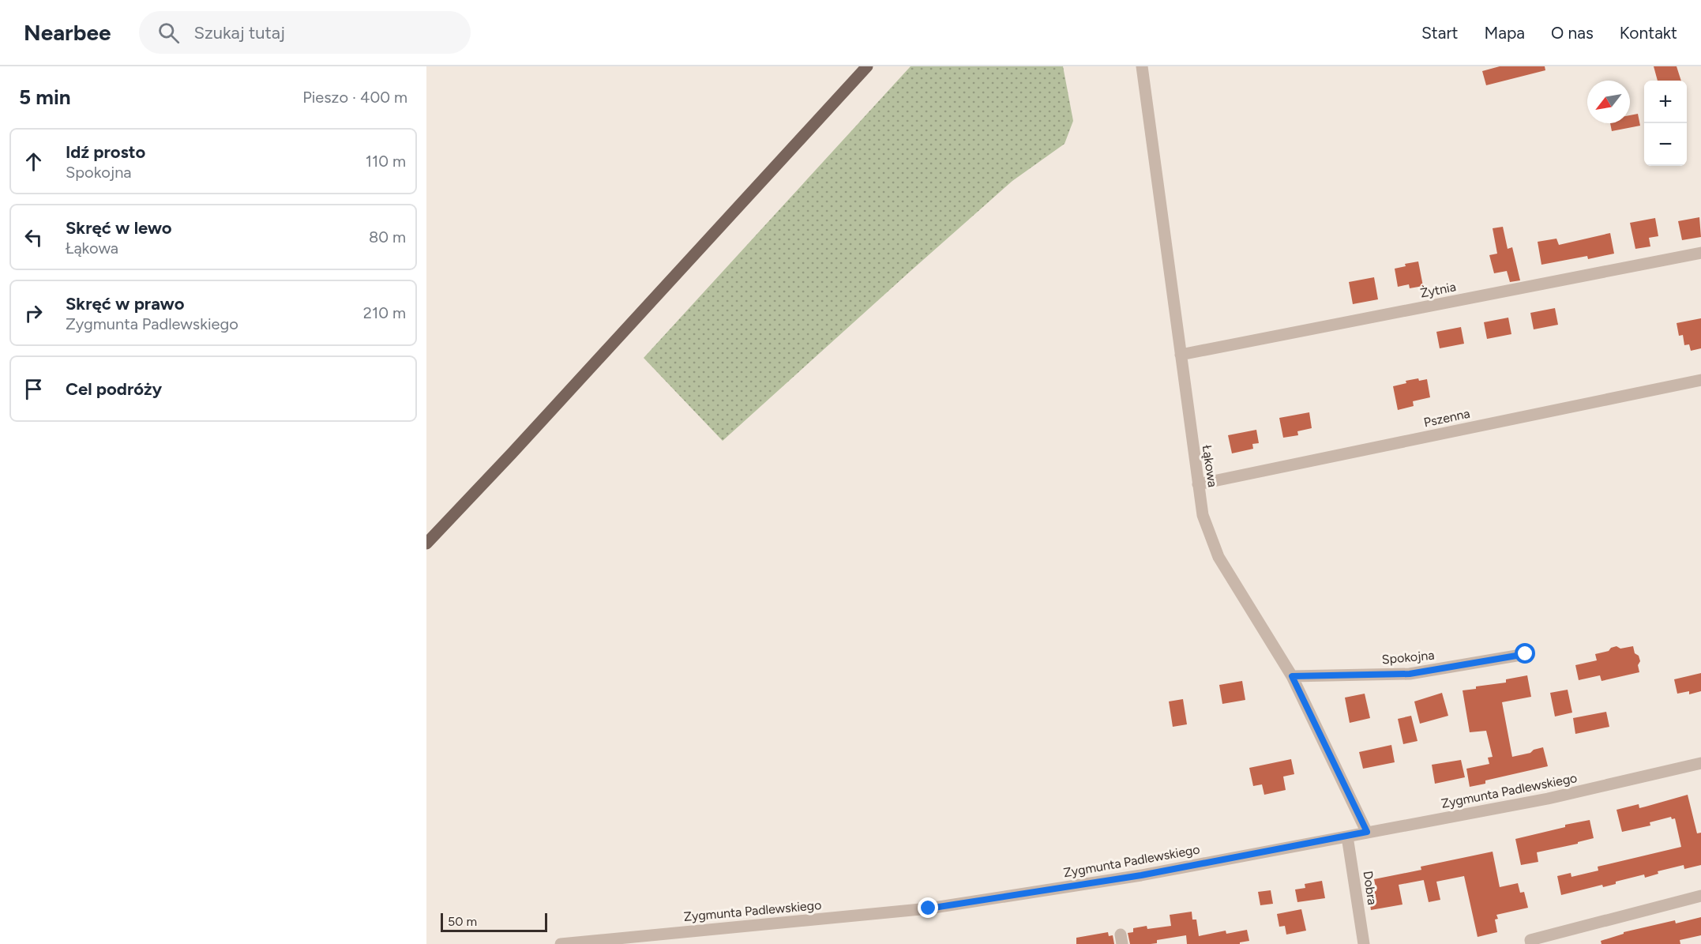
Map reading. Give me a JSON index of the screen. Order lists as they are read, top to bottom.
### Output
{
  "streets": {
    "street": [
      "Żytnia",
      "Pszenna",
      "Łąkowa",
      "Spokojna",
      "Zygmunta Padlewskiego",
      "Dobra"
    ]
  },
  "crossings": [
    ["Żytnia", "Łąkowa"],
    ["Pszenna", "Łąkowa"],
    ["Łąkowa", "Spokojna"],
    ["Łąkowa", "Zygmunta Padlewskiego"],
    ["Zygmunta Padlewskiego", "Dobra"]
  ],
  "scale_bar": "50 m",
  "north": "bottom left",
  "page": {
    "header": "Nearbee",
    "search": "Szukaj tutaj",
    "nav": [
      "Start",
      "Mapa",
      "O nas",
      "Kontakt"
    ],
    "heading": ["5 min", "Pieszo · 400 m"],
    "map_buttons": ["+", "−"],
    "list": [
      ["Idź prosto", "Spokojna", "110 m"],
      ["Skręć w lewo", "Łąkowa", "80 m"],
      ["Skręć w prawo", "Zygmunta Padlewskiego", "210 m"],
      "Cel podróży"
    ],
    "scale": "50 m"
  }
}
